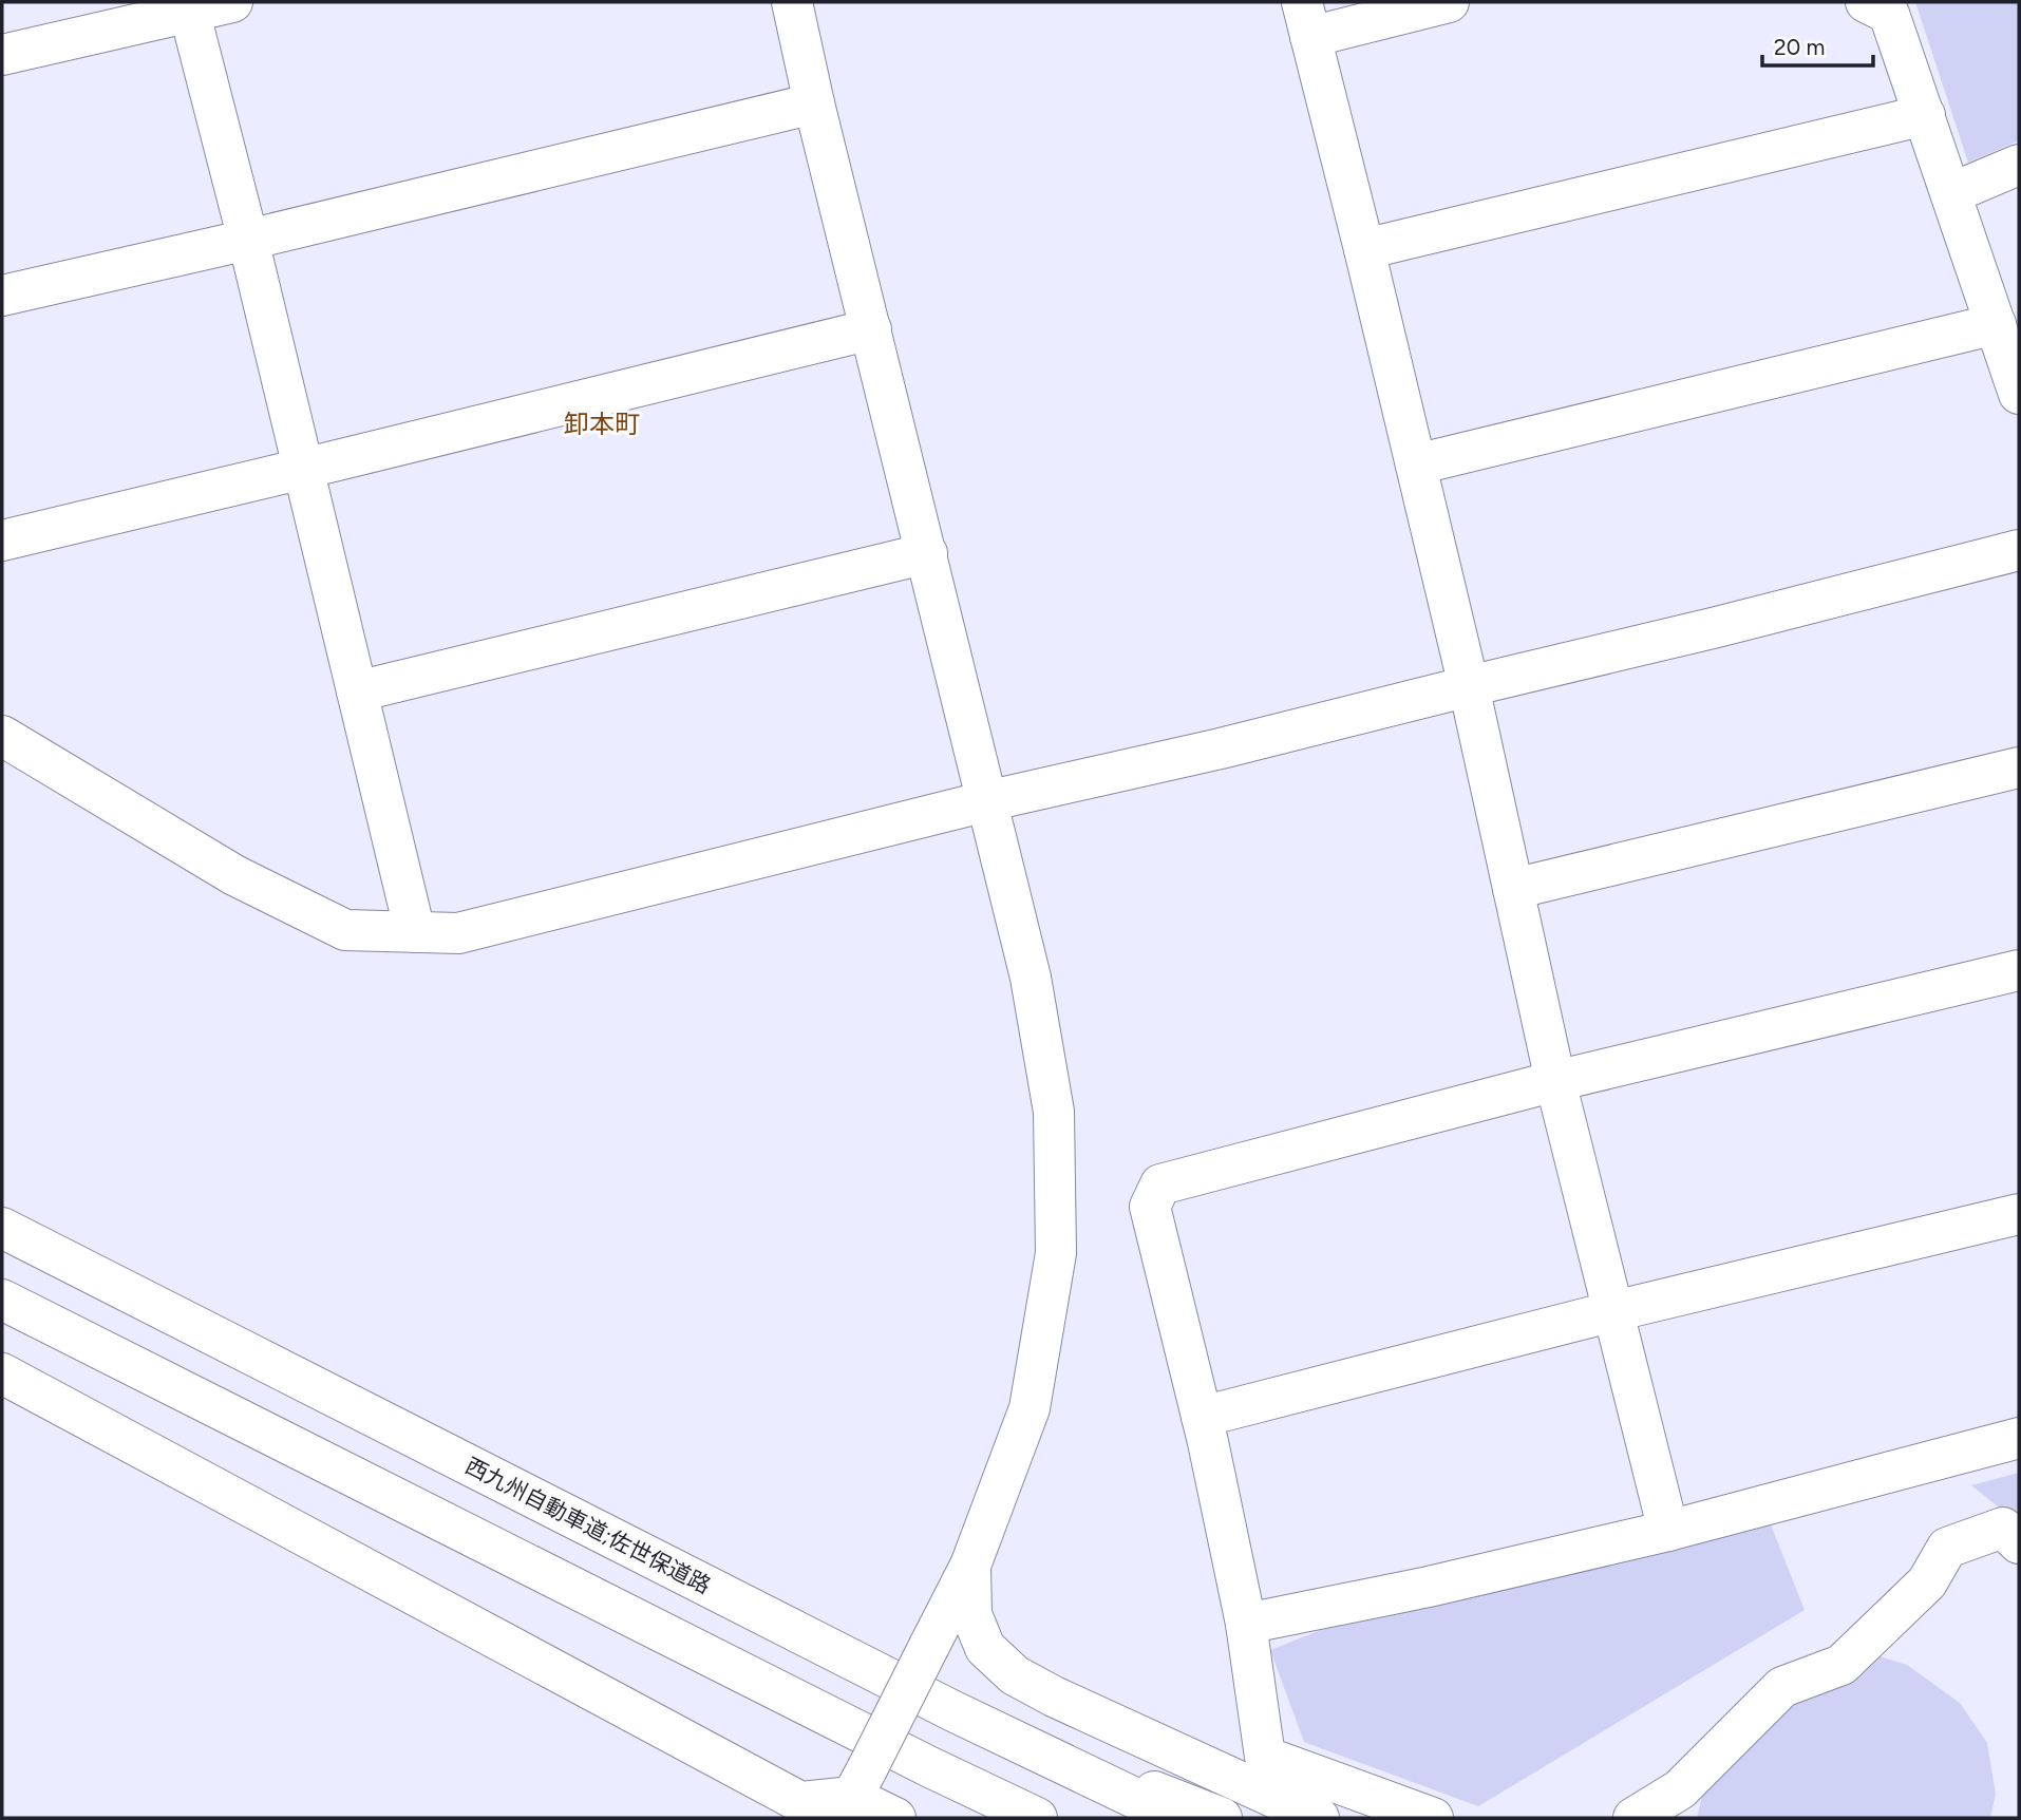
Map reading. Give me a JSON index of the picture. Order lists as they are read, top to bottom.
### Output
{
  "streets": {
    "main road": ["西九州自動車道;佐世保道路"]
  },
  "districts": ["卸本町"],
  "scale_bar": "20 m"
}
